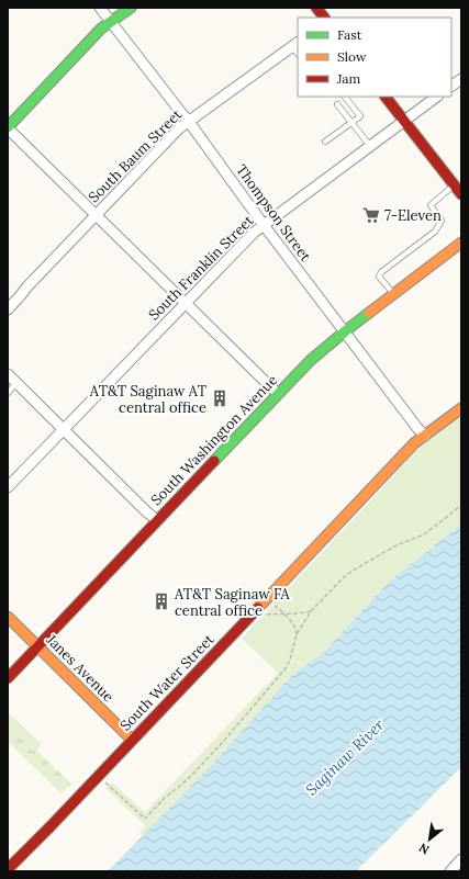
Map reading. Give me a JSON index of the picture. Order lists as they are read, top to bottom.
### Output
{
  "streets": {
    "street": [
      "South Baum Street",
      "Thompson Street",
      "South Franklin Street",
      "South Washington Avenue",
      "Janes Avenue",
      "South Water Street"
    ]
  },
  "crossings": [
    ["South Baum Street", "Thompson Street"],
    ["Thompson Street", "South Franklin Street"],
    ["Thompson Street", "South Washington Avenue"],
    ["Thompson Street", "South Water Street"],
    ["South Washington Avenue", "Janes Avenue"],
    ["Janes Avenue", "South Water Street"]
  ],
  "water": ["Saginaw River"],
  "places": {
    "supermarket": ["7-Eleven"],
    "building": ["AT&T Saginaw AT central office", "AT&T Saginaw FA central office"]
  },
  "legend": ["Fast", "Slow", "Jam"],
  "north": "bottom left"
}
